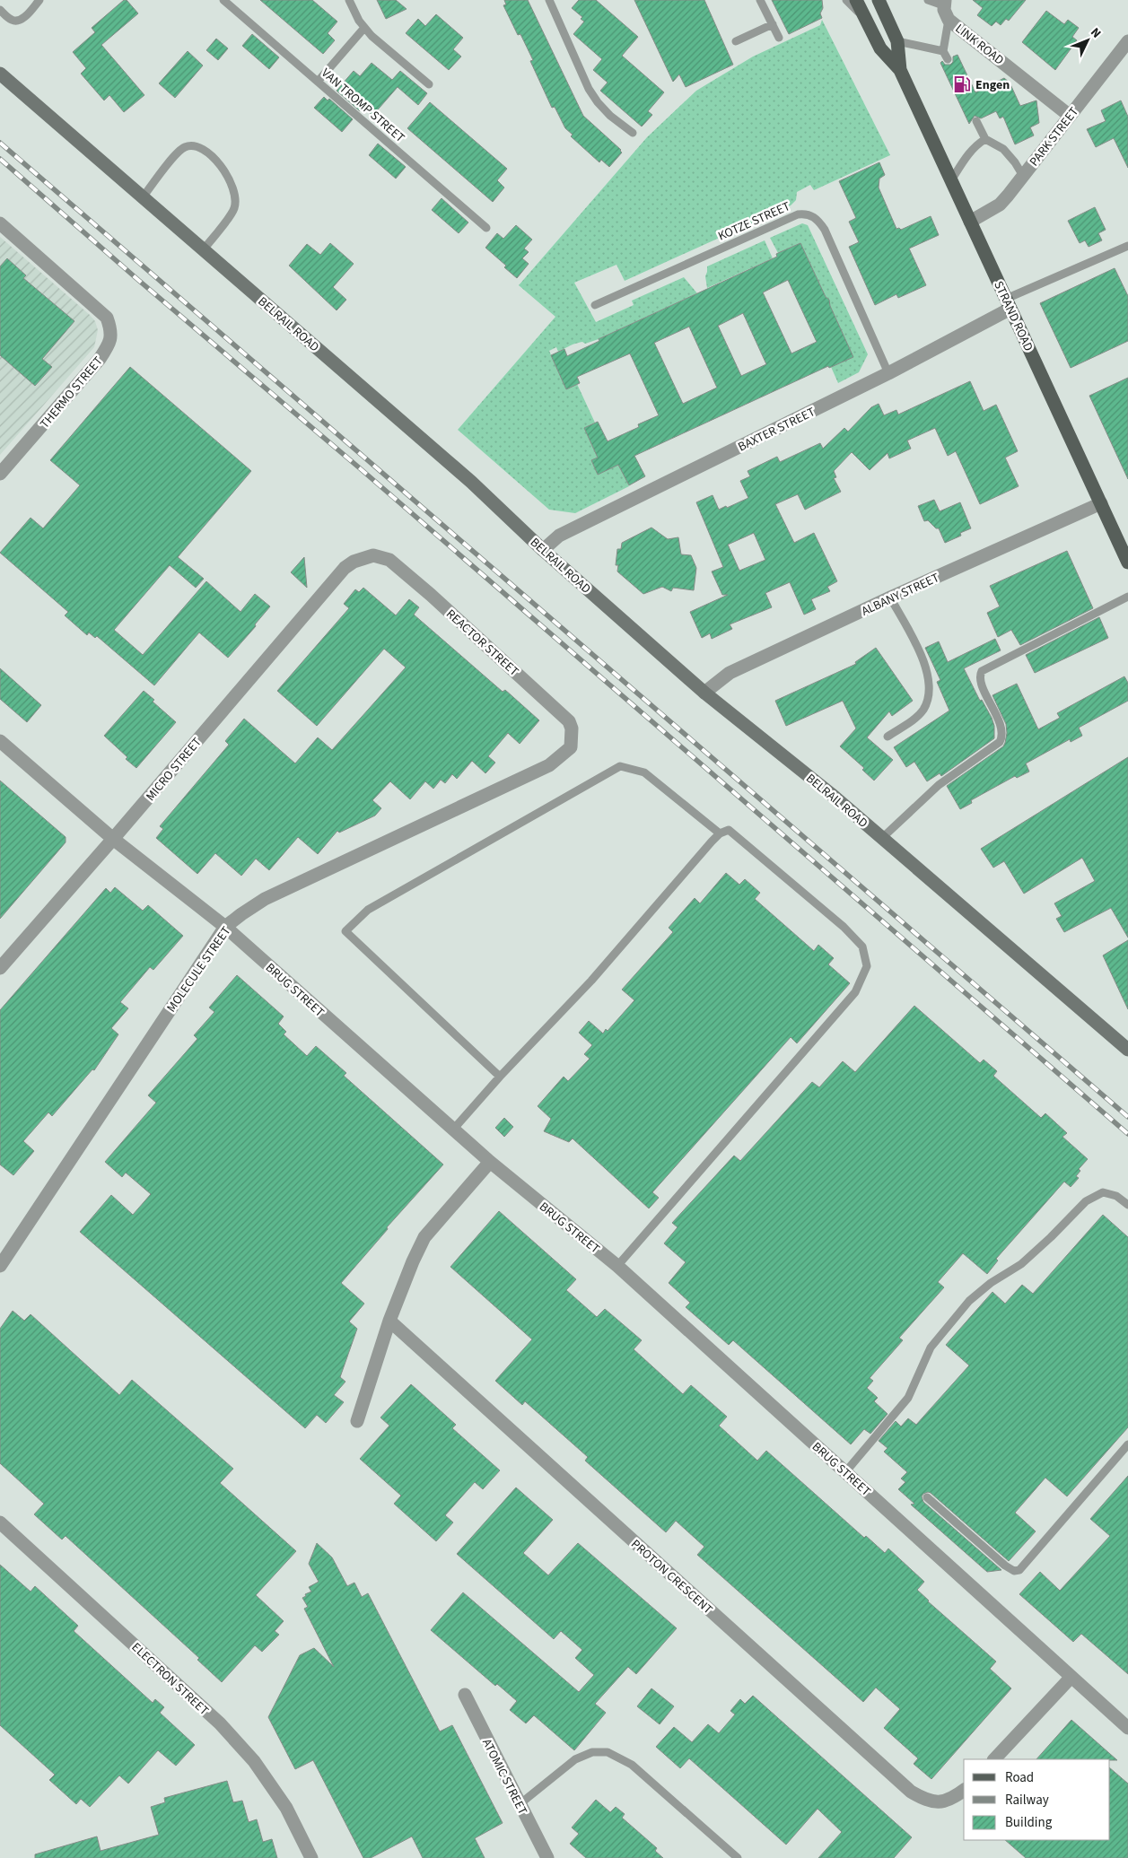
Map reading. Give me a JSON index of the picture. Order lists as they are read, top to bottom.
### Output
{
  "streets": {
    "main road": ["STRAND ROAD"],
    "street": [
      "LINK ROAD",
      "PARK STREET",
      "BELRAIL ROAD",
      "THERMO STREET",
      "BAXTER STREET",
      "ALBANY STREET",
      "REACTOR STREET",
      "MICRO STREET",
      "MOLECULE STREET",
      "BRUG STREET",
      "PROTON CRESCENT",
      "ELECTRON STREET",
      "ATOMIC STREET"
    ],
    "lane": ["VAN TROMP STREET", "KOTZE STREET"]
  },
  "crossings": [
    ["LINK ROAD", "PARK STREET"],
    ["PARK STREET", "STRAND ROAD"],
    ["KOTZE STREET", "BAXTER STREET"],
    ["STRAND ROAD", "BAXTER STREET"],
    ["STRAND ROAD", "ALBANY STREET"],
    ["BELRAIL ROAD", "BAXTER STREET"],
    ["BELRAIL ROAD", "ALBANY STREET"],
    ["REACTOR STREET", "MICRO STREET"],
    ["REACTOR STREET", "MOLECULE STREET"],
    ["MICRO STREET", "BRUG STREET"],
    ["MOLECULE STREET", "BRUG STREET"]
  ],
  "places": {
    "fuel station": ["Engen"]
  },
  "legend": ["Road", "Railway", "Building"],
  "north": "top right"
}
